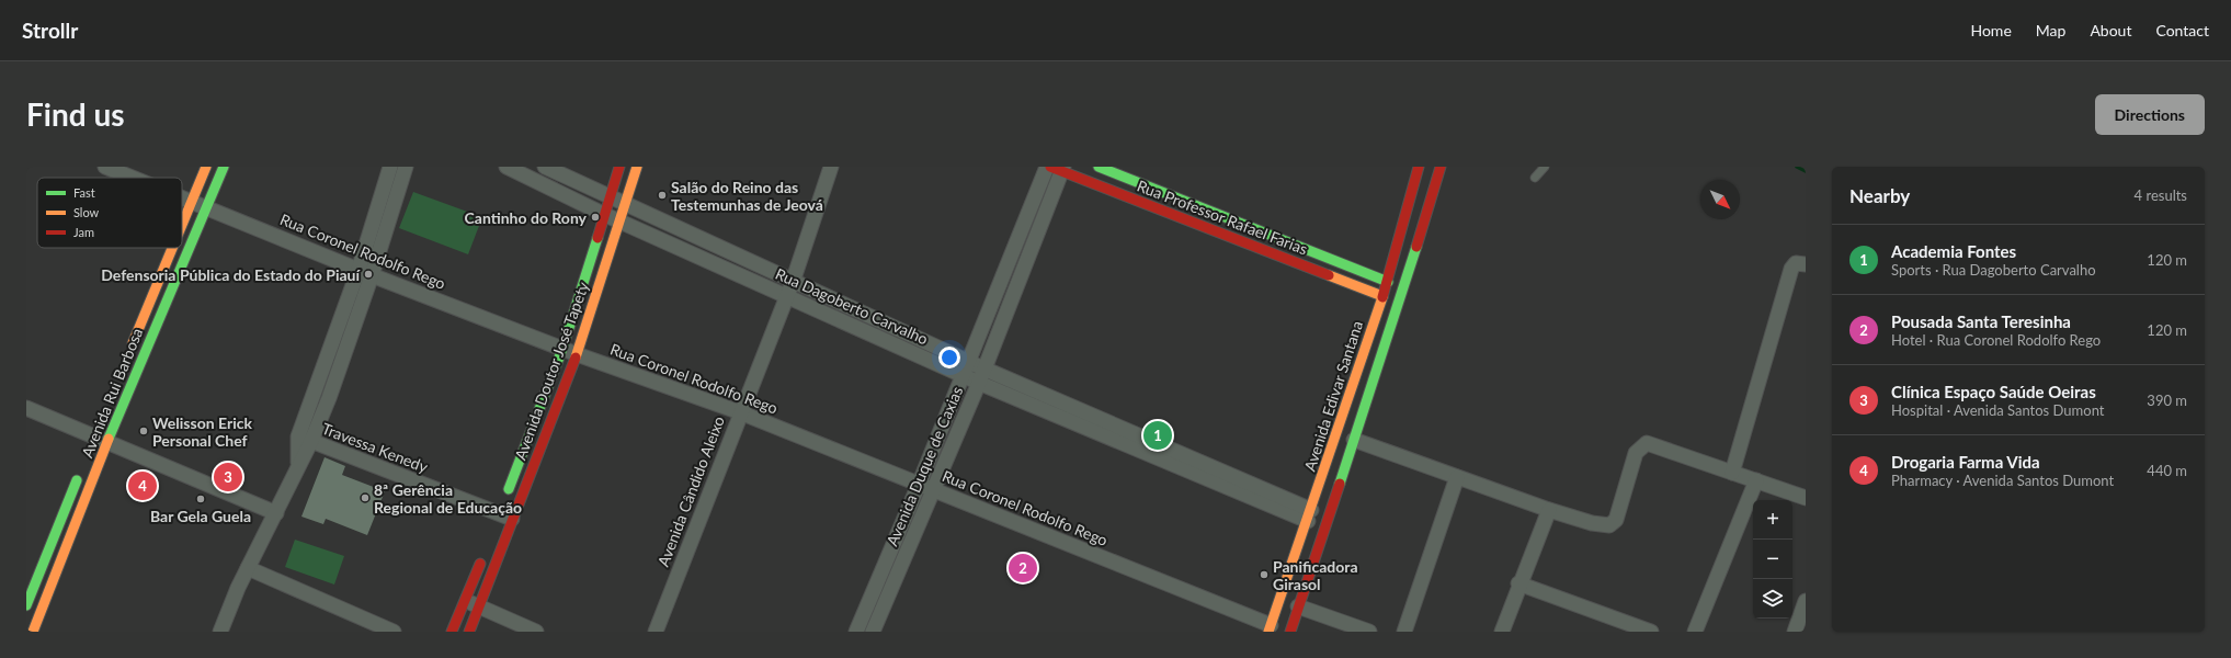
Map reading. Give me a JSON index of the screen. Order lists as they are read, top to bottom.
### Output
{
  "streets": {
    "main road": [
      "Rua Professor Rafael Farias",
      "Avenida Doutor José Tapety",
      "Avenida Rui Barbosa",
      "Avenida Edivar Santana"
    ],
    "street": [
      "Rua Coronel Rodolfo Rego",
      "Rua Dagoberto Carvalho",
      "Travessa Kenedy",
      "Avenida Duque de Caxias",
      "Avenida Cândido Aleixo"
    ]
  },
  "crossings": [
    ["Rua Professor Rafael Farias", "Avenida Edivar Santana"],
    ["Rua Professor Rafael Farias", "Avenida Duque de Caxias"],
    ["Rua Coronel Rodolfo Rego", "Avenida Doutor José Tapety"],
    ["Rua Coronel Rodolfo Rego", "Avenida Rui Barbosa"],
    ["Rua Coronel Rodolfo Rego", "Avenida Edivar Santana"],
    ["Rua Coronel Rodolfo Rego", "Avenida Duque de Caxias"],
    ["Rua Coronel Rodolfo Rego", "Avenida Cândido Aleixo"],
    ["Rua Dagoberto Carvalho", "Avenida Doutor José Tapety"],
    ["Rua Dagoberto Carvalho", "Avenida Edivar Santana"],
    ["Rua Dagoberto Carvalho", "Avenida Duque de Caxias"],
    ["Rua Dagoberto Carvalho", "Avenida Cândido Aleixo"],
    ["Avenida Doutor José Tapety", "Travessa Kenedy"]
  ],
  "places": [
    "Salão do Reino das Testemunhas de Jeová",
    "Cantinho do Rony",
    "Defensoria Pública do Estado do Piauí",
    "Welisson Erick Personal Chef",
    "8ª Gerência Regional de Educação",
    "Bar Gela Guela",
    "Panificadora Girasol"
  ],
  "legend": ["Fast", "Slow", "Jam"],
  "north": "bottom right",
  "page": {
    "header": "Strollr",
    "nav": [
      "Home",
      "Map",
      "About",
      "Contact"
    ],
    "buttons": "Directions",
    "title": "Find us",
    "heading": ["Nearby", "4 results"],
    "list": [
      {
        "mark": "1",
        "name": "Academia Fontes",
        "note": "Sports · Rua Dagoberto Carvalho",
        "value": "120 m"
      },
      {
        "mark": "2",
        "name": "Pousada Santa Teresinha",
        "note": "Hotel · Rua Coronel Rodolfo Rego",
        "value": "120 m"
      },
      {
        "mark": "3",
        "name": "Clínica Espaço Saúde Oeiras",
        "note": "Hospital · Avenida Santos Dumont",
        "value": "390 m"
      },
      {
        "mark": "4",
        "name": "Drogaria Farma Vida",
        "note": "Pharmacy · Avenida Santos Dumont",
        "value": "440 m"
      }
    ],
    "pins": [
      "1",
      "3",
      "4",
      "2"
    ],
    "map_buttons": ["+", "−"]
  }
}
